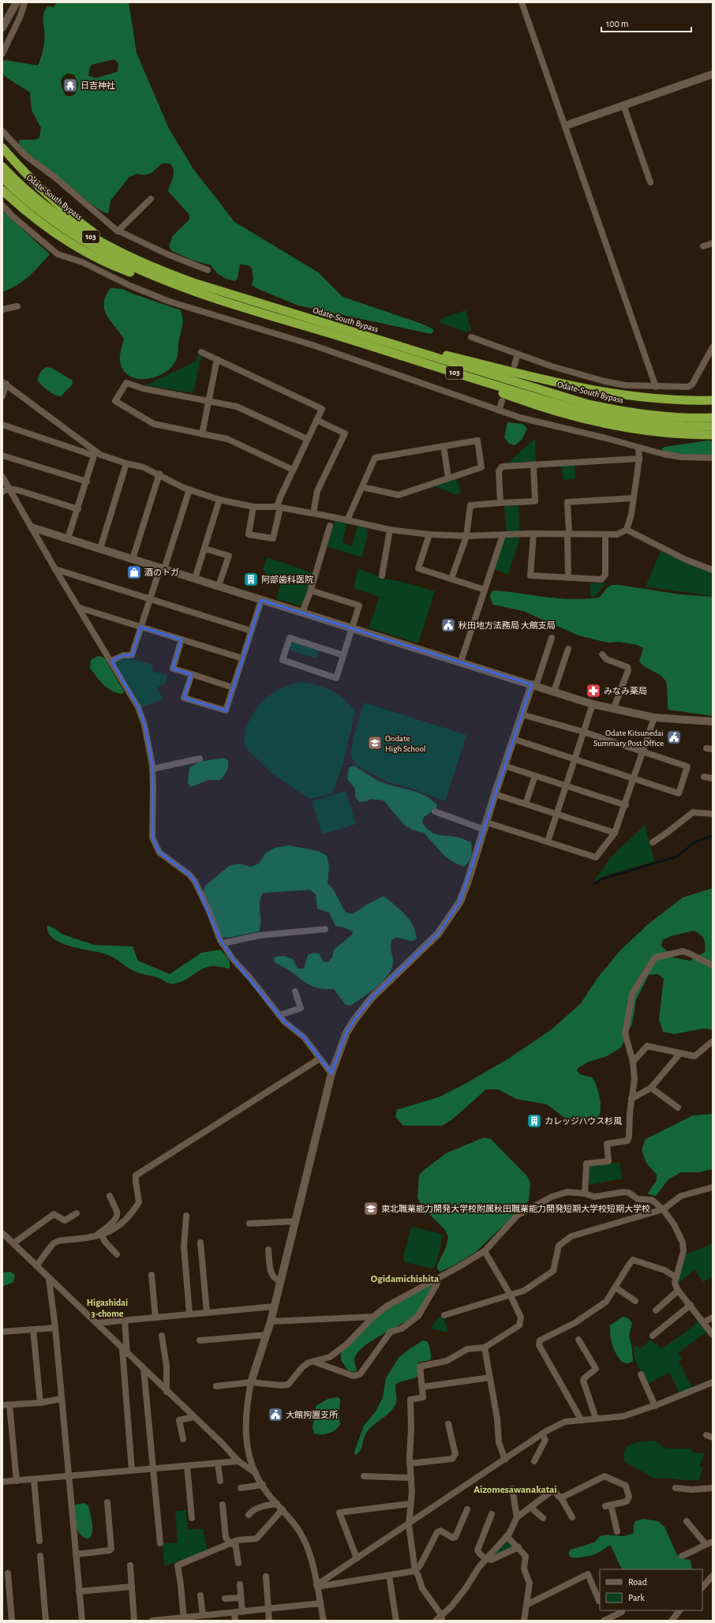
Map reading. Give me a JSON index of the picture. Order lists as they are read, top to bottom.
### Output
{
  "streets": {
    "highway": ["Odate-South Bypass", "103"]
  },
  "districts": ["Ogidamichishita", "Higashidai 3-chome", "Aizomesawanakatai"],
  "places": {
    "temple": ["日吉神社"],
    "shop": ["酒のトガ"],
    "building": ["阿部歯科医院", "カレッジハウス杉風"],
    "public building": ["秋田地方法務局 大館支局", "Odate Kitsunedai Summary Post Office", "大館拘置支所"],
    "pharmacy": ["みなみ薬局"],
    "school or university": ["Oodate High School", "東北職業能力開発大学校附属秋田職業能力開発短期大学校短期大学校"]
  },
  "legend": ["Road", "Park"],
  "scale_bar": "100 m"
}
